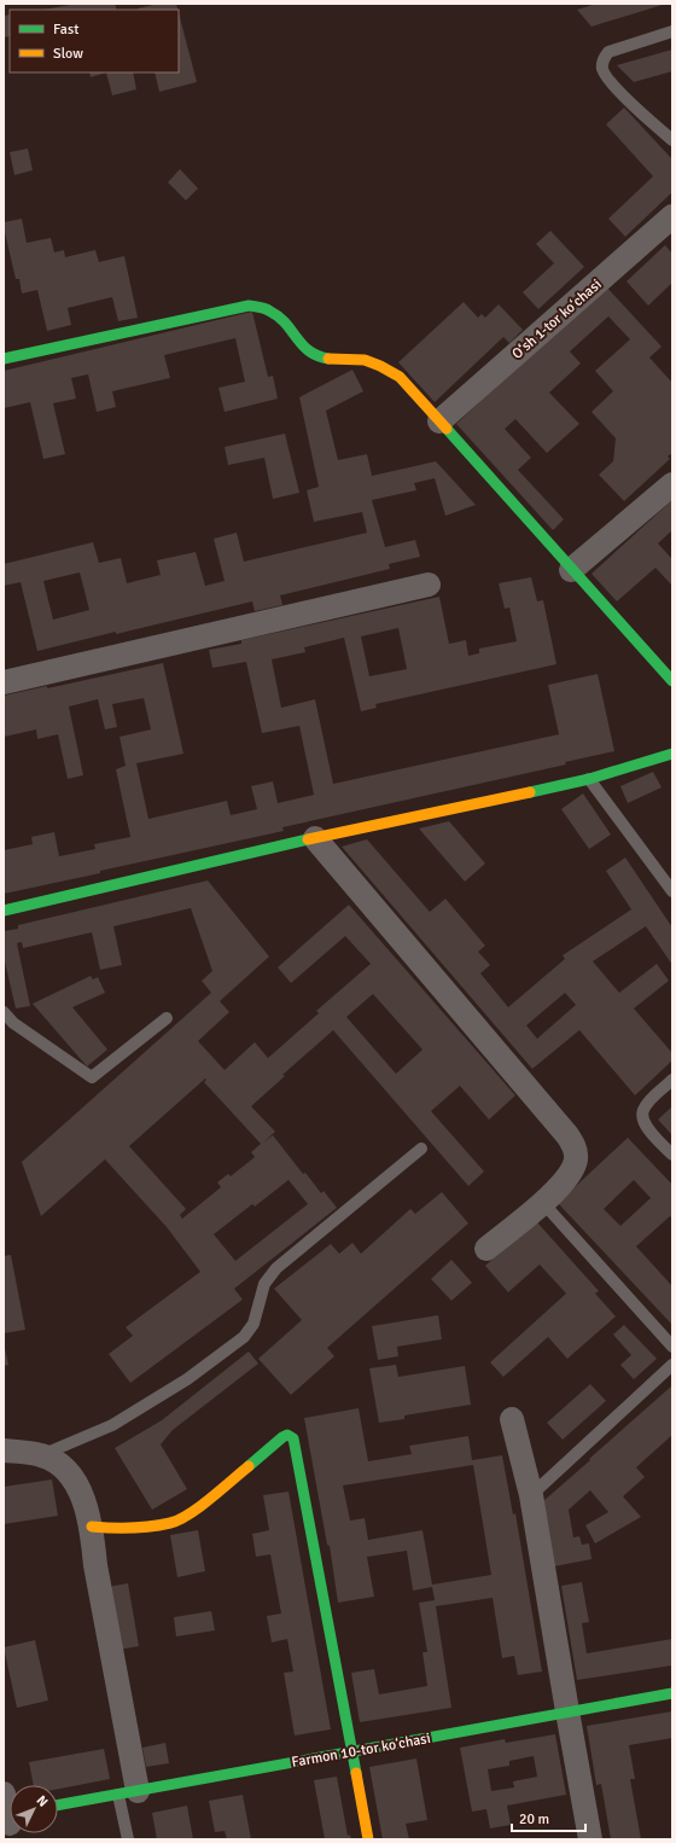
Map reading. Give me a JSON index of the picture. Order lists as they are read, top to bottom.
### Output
{
  "streets": {
    "street": ["O‘sh 1-tor koʻchasi", "Farmon 10-tor koʻchasi"]
  },
  "legend": ["Fast", "Slow"],
  "scale_bar": "20 m",
  "north": "top right"
}
